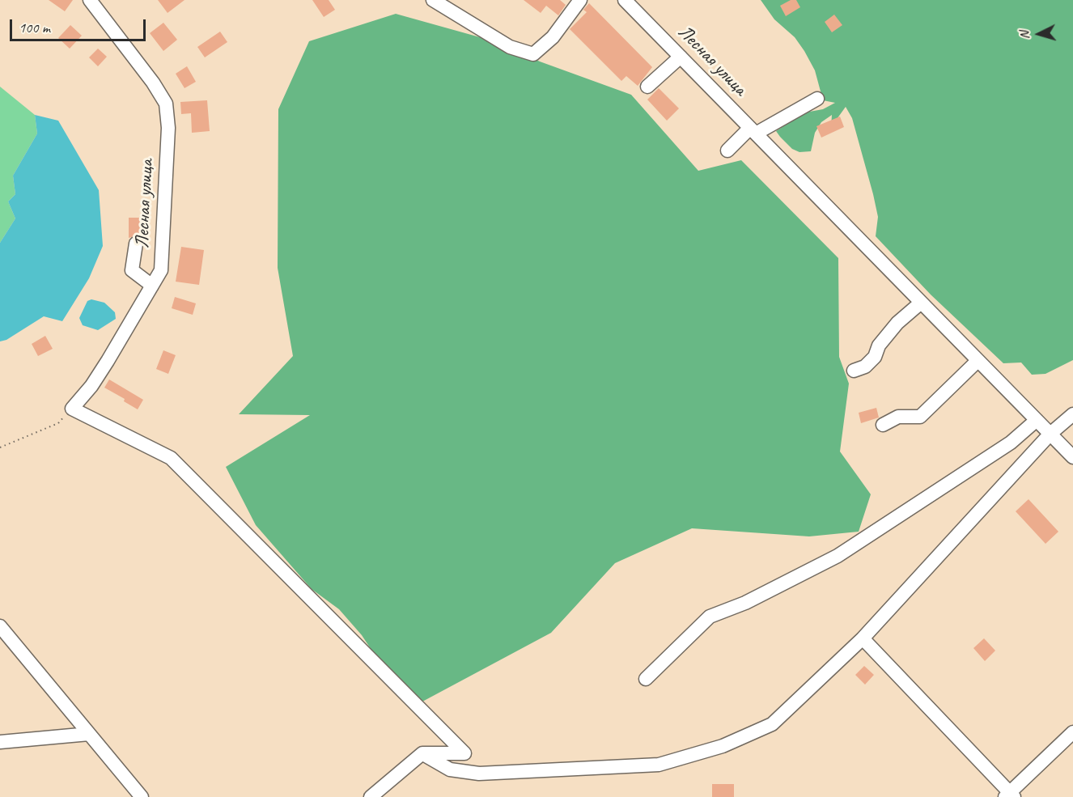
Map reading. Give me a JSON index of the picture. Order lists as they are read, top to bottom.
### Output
{
  "streets": {
    "street": ["Лесная улица"]
  },
  "scale_bar": "100 m",
  "north": "left"
}
